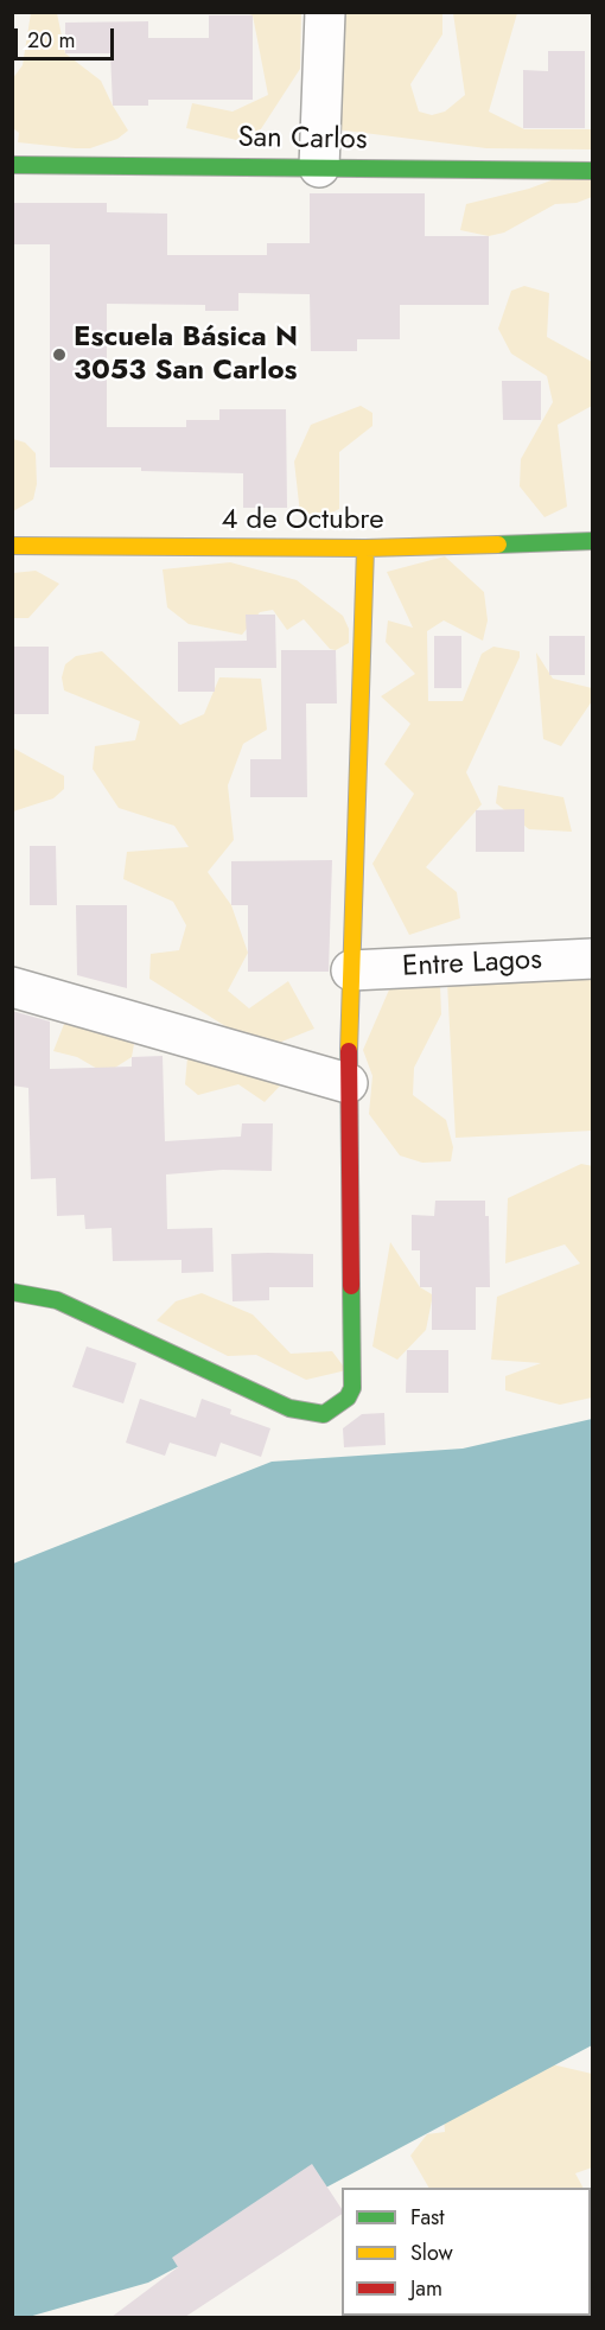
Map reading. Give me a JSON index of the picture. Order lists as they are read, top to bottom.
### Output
{
  "streets": {
    "street": ["San Carlos", "4 de Octubre", "Entre Lagos"]
  },
  "places": ["Escuela Básica N 3053 San Carlos"],
  "legend": ["Fast", "Slow", "Jam"],
  "scale_bar": "20 m"
}
